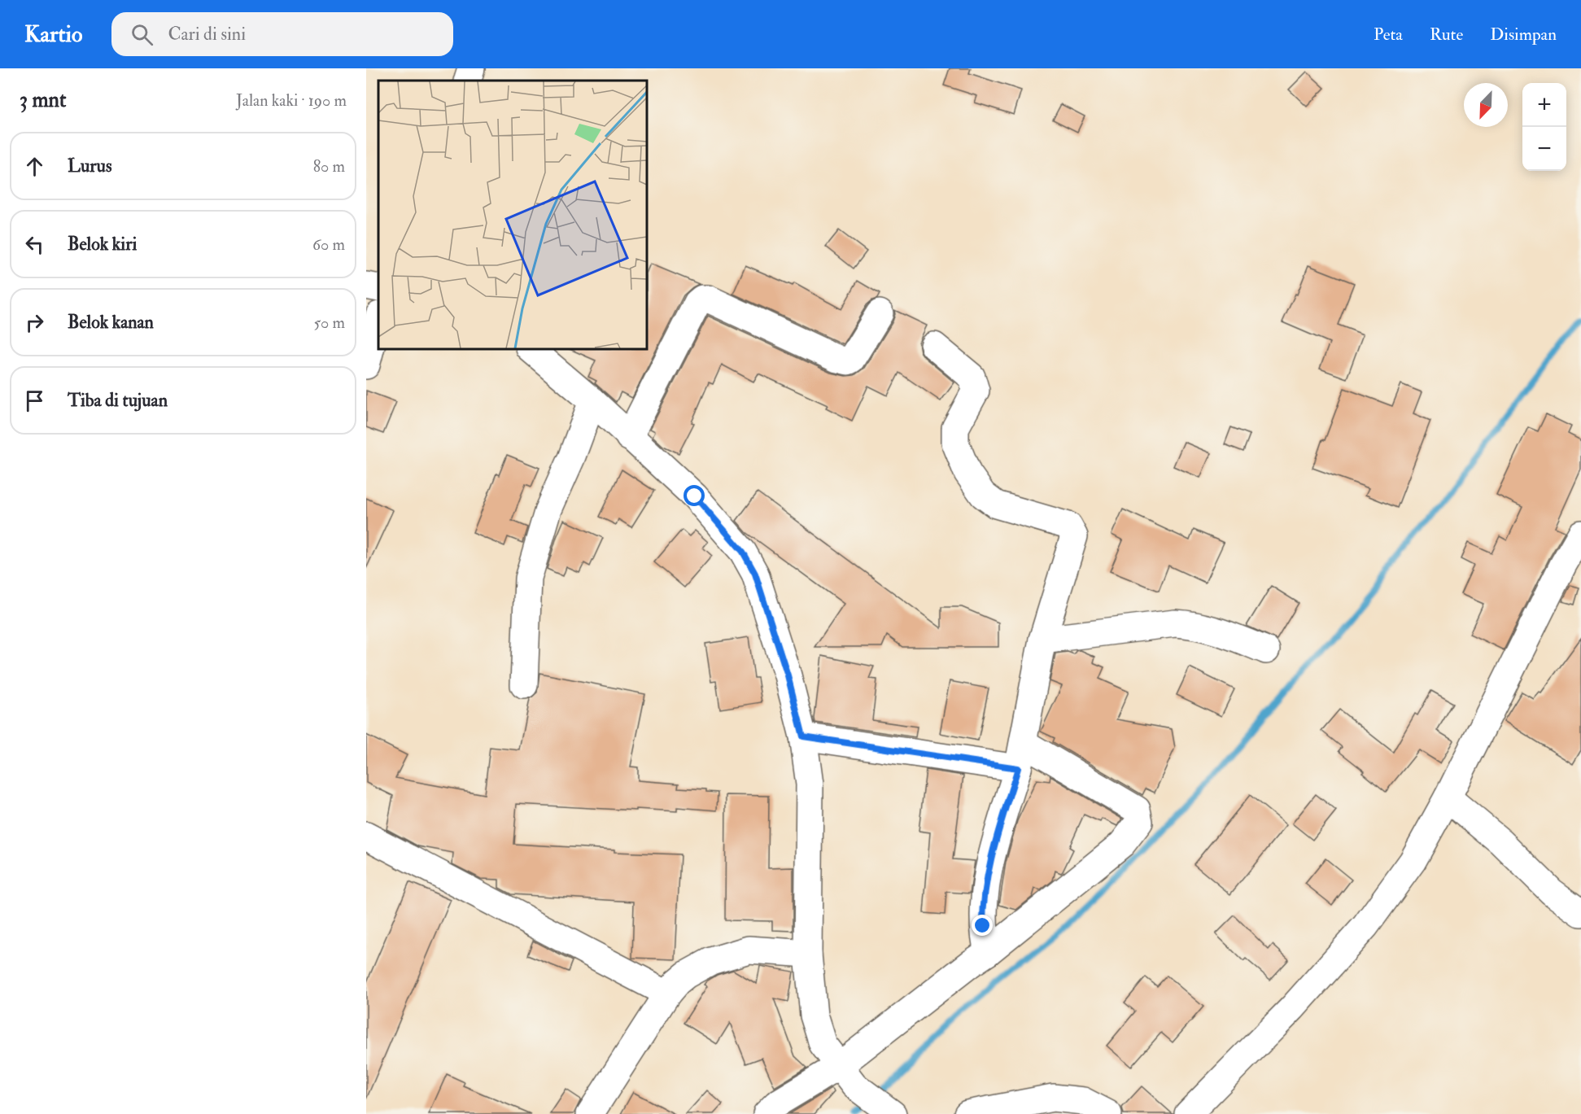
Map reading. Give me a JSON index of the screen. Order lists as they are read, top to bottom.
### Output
{
  "north": "bottom left",
  "page": {
    "header": "Kartio",
    "search": "Cari di sini",
    "nav": ["Peta", "Rute", "Disimpan"],
    "heading": ["3 mnt", "Jalan kaki · 190 m"],
    "map_buttons": ["+", "−"],
    "list": [
      ["Lurus", "80 m"],
      ["Belok kiri", "60 m"],
      ["Belok kanan", "50 m"],
      "Tiba di tujuan"
    ]
  }
}
